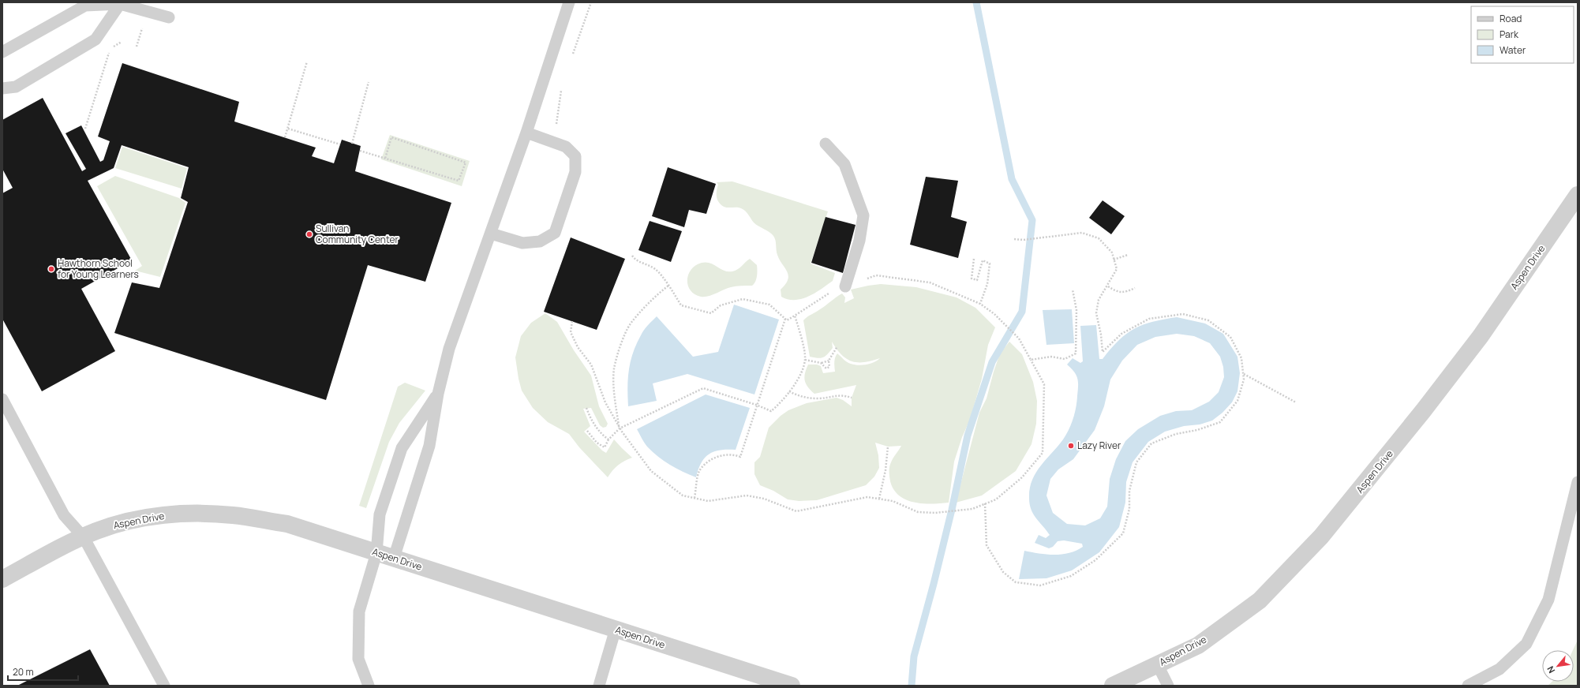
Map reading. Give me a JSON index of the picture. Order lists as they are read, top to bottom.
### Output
{
  "streets": {
    "street": ["Aspen Drive"]
  },
  "places": ["Sullivan Community Center", "Hawthorn School for Young Learners", "Lazy River"],
  "legend": ["Road", "Park", "Water"],
  "scale_bar": "20 m",
  "north": "bottom left"
}
